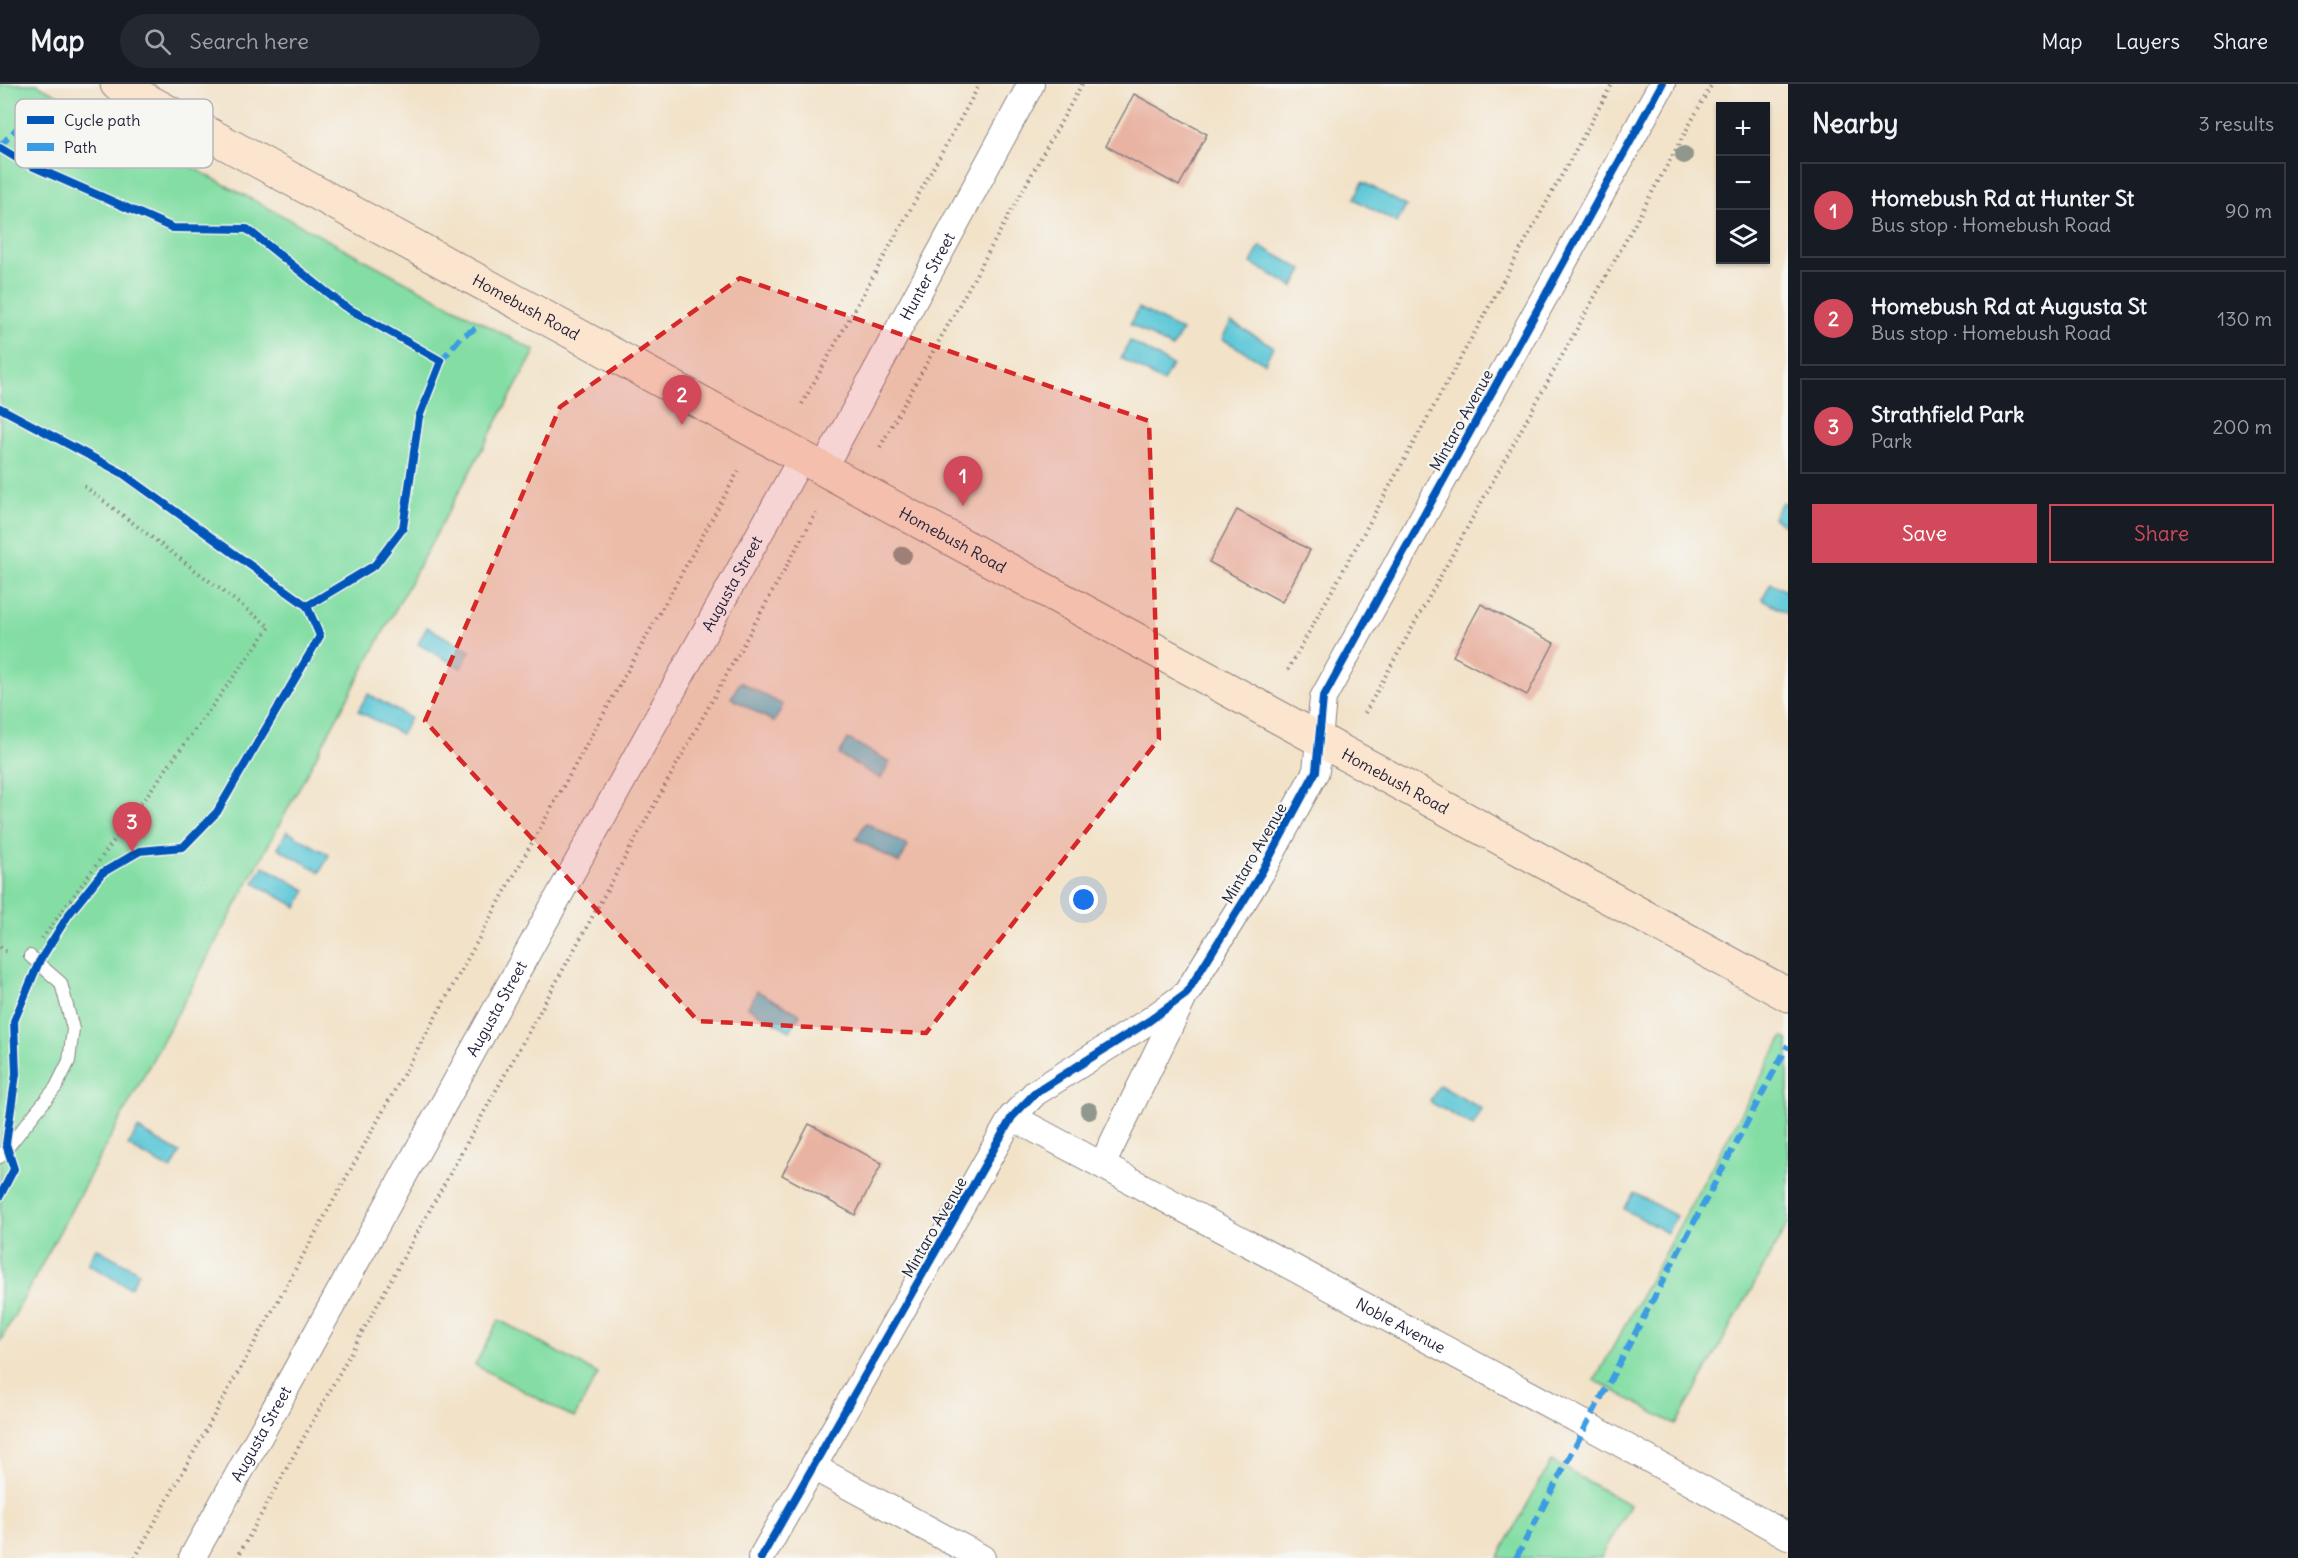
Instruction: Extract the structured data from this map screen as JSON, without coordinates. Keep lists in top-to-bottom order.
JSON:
{
  "streets": {
    "main road": ["Homebush Road"],
    "street": [
      "Hunter Street",
      "Mintaro Avenue",
      "Augusta Street",
      "Noble Avenue"
    ]
  },
  "crossings": [
    ["Hunter Street", "Homebush Road"],
    ["Hunter Street", "Augusta Street"],
    ["Homebush Road", "Mintaro Avenue"],
    ["Homebush Road", "Augusta Street"],
    ["Mintaro Avenue", "Noble Avenue"]
  ],
  "legend": ["Cycle path", "Path"],
  "page": {
    "header": "Map",
    "search": "Search here",
    "nav": ["Map", "Layers", "Share"],
    "heading": ["Nearby", "3 results"],
    "map_buttons": ["+", "−"],
    "list": [
      {
        "mark": "1",
        "name": "Homebush Rd at Hunter St",
        "note": "Bus stop · Homebush Road",
        "value": "90 m"
      },
      {
        "mark": "2",
        "name": "Homebush Rd at Augusta St",
        "note": "Bus stop · Homebush Road",
        "value": "130 m"
      },
      {
        "mark": "3",
        "name": "Strathfield Park",
        "note": "Park",
        "value": "200 m"
      }
    ],
    "pins": ["2", "1", "3"],
    "buttons": ["Save", "Share"]
  }
}
